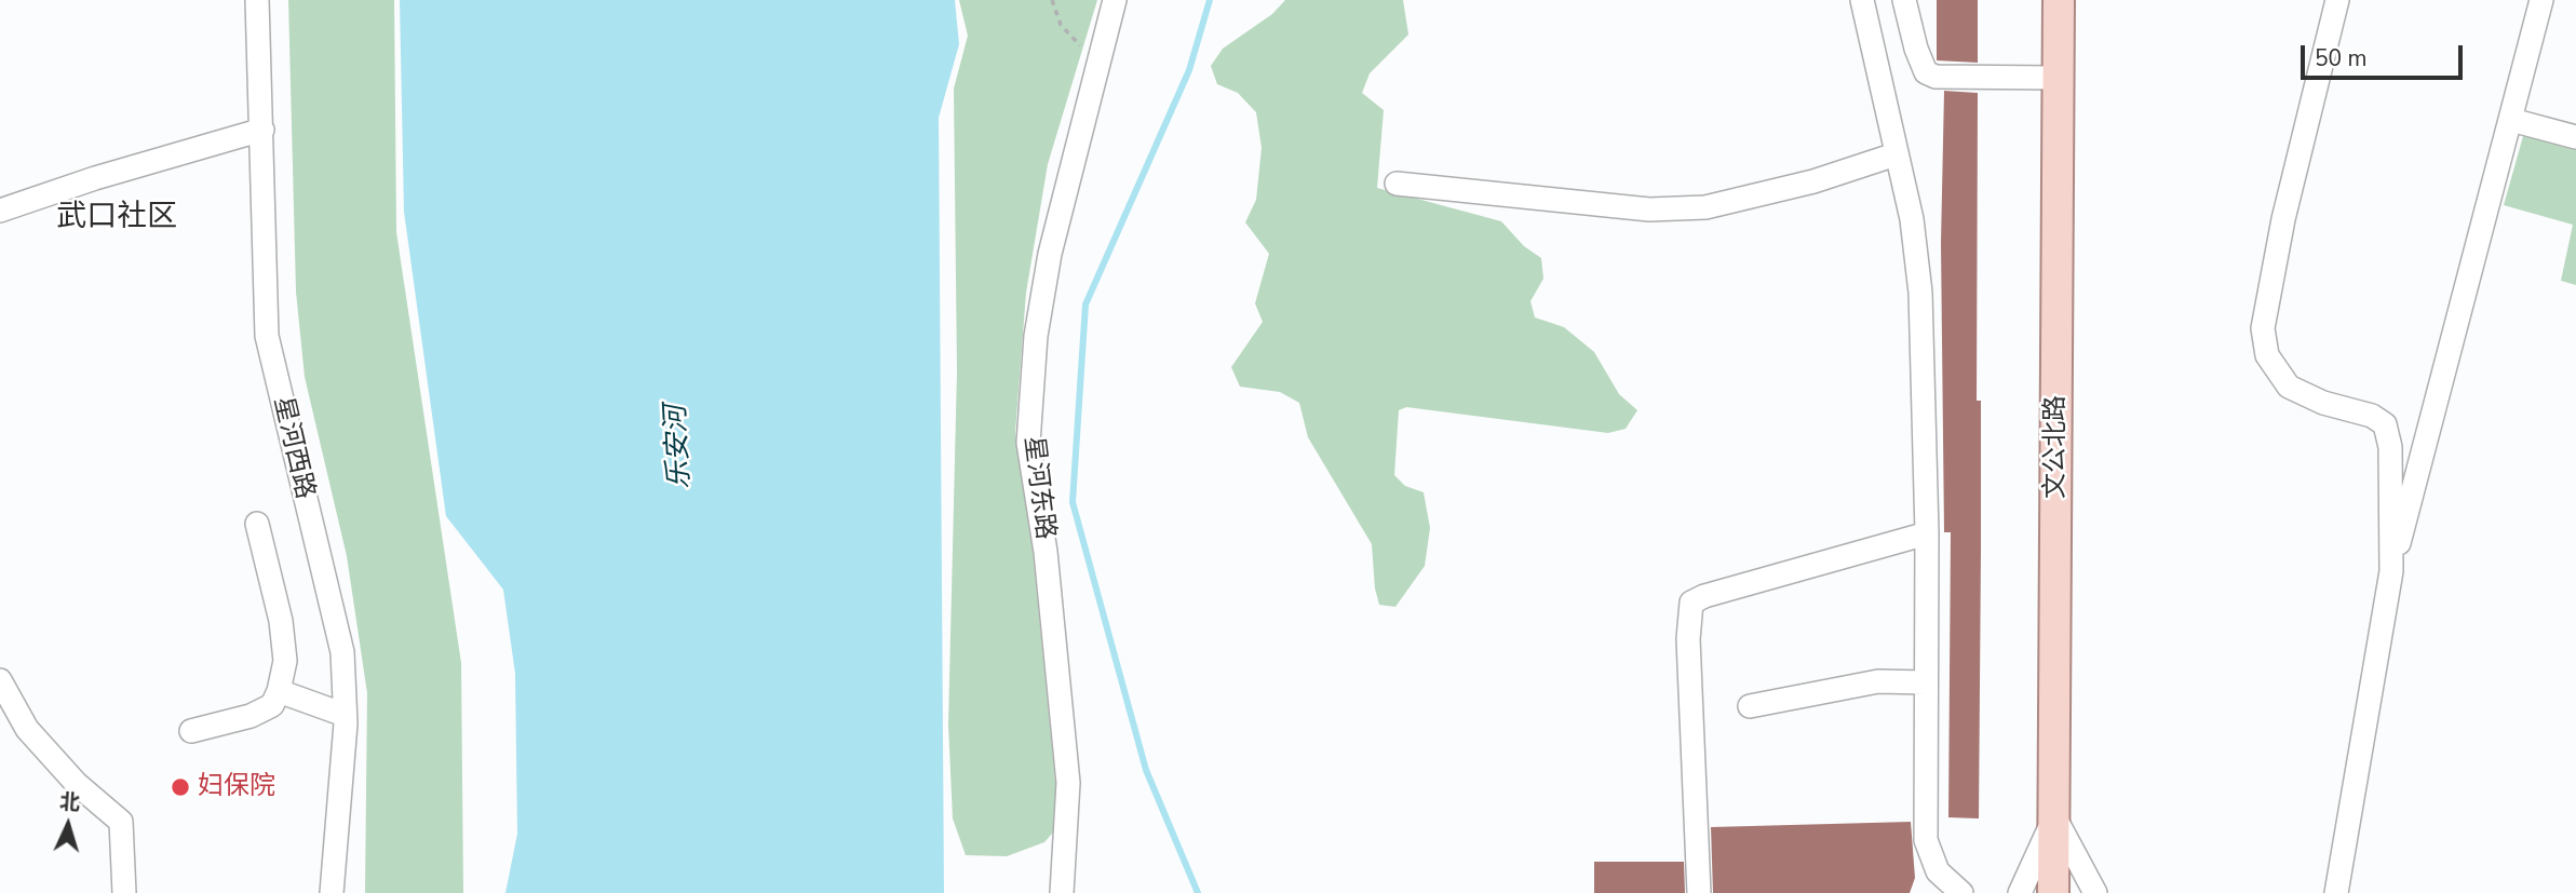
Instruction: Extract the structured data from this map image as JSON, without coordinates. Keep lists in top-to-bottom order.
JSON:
{
  "streets": {
    "main road": ["文公北路"],
    "street": ["星河西路", "星河东路"]
  },
  "districts": ["武口社区"],
  "water": ["乐安河"],
  "places": ["妇保院"],
  "scale_bar": "50 m",
  "north": "top"
}
